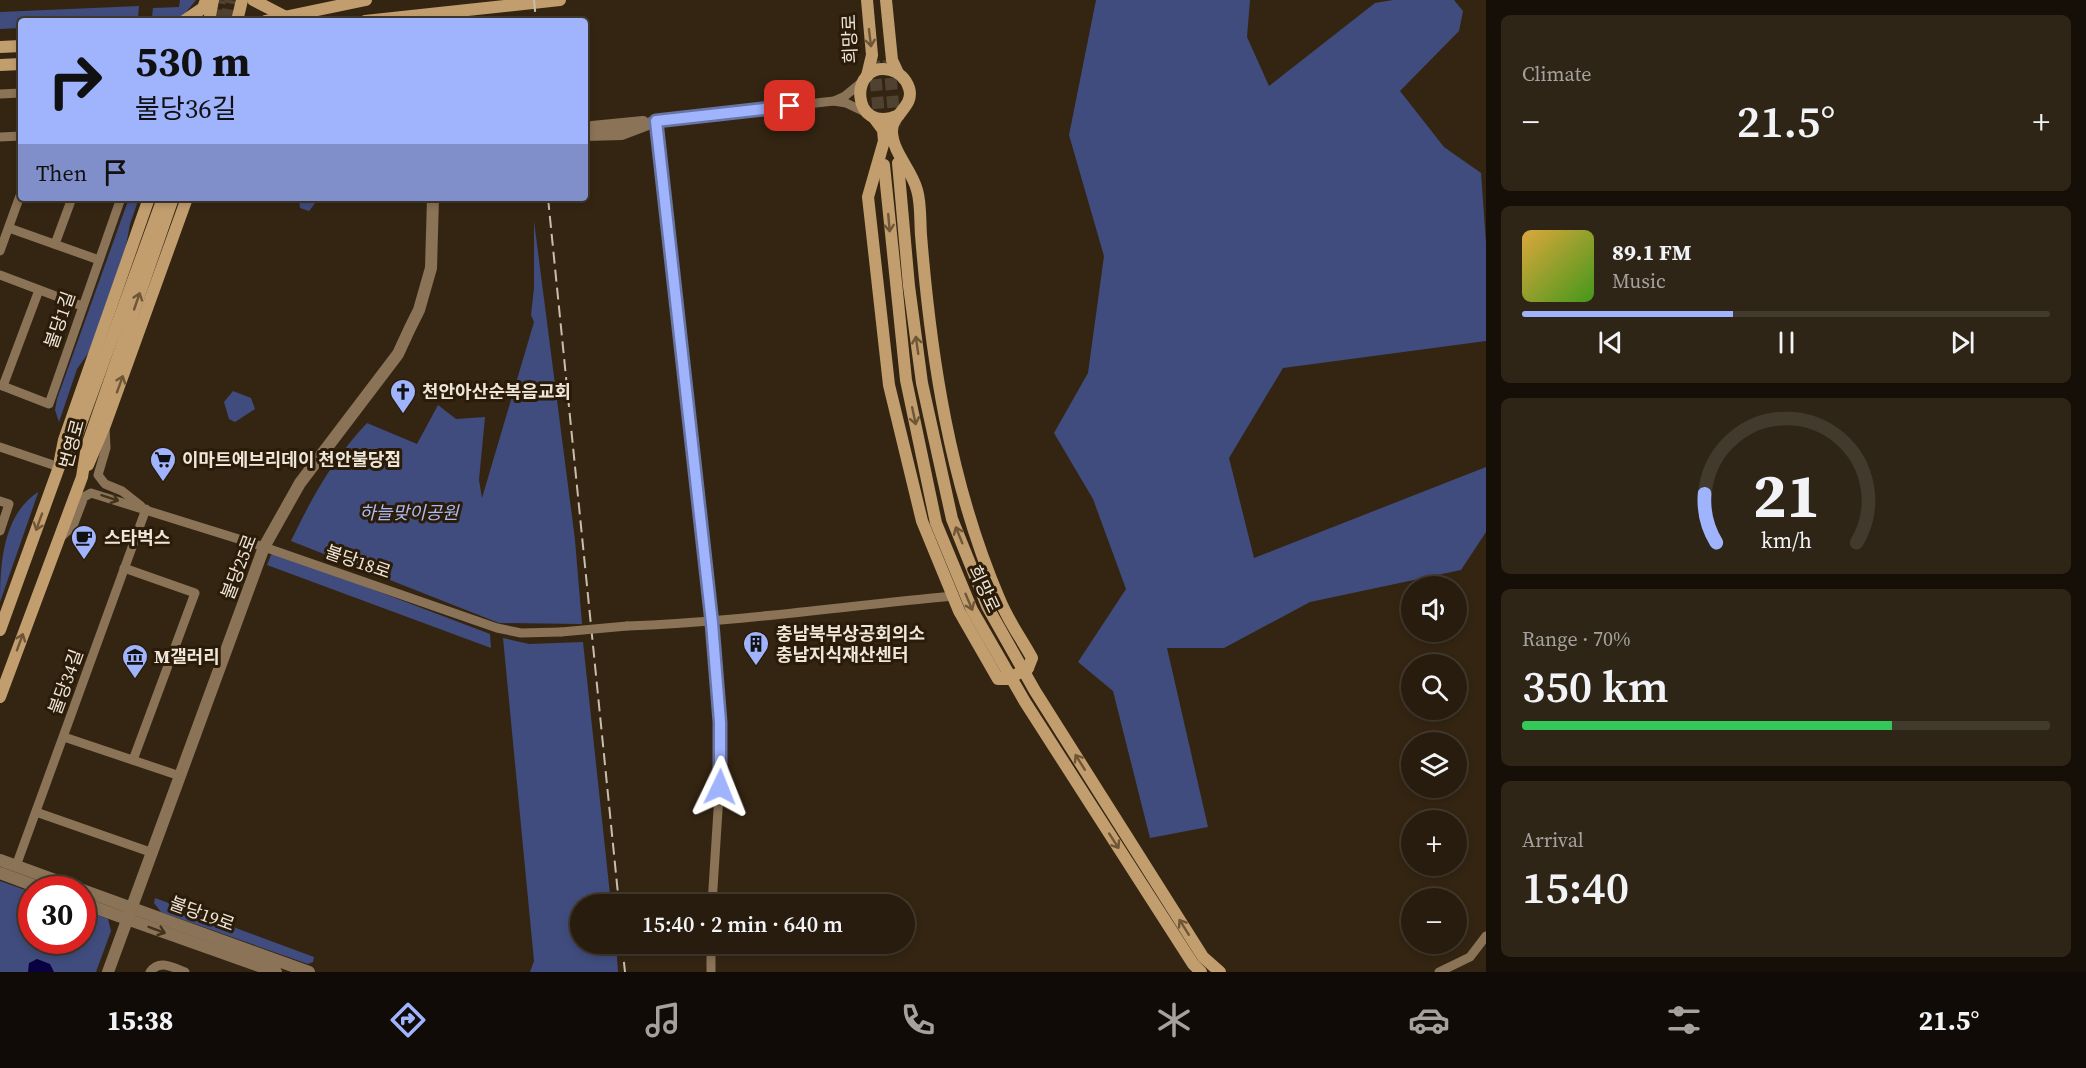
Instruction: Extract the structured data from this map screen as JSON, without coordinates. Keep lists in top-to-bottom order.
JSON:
{
  "streets": {
    "main road": ["희망로", "번영로"],
    "street": [
      "불당1길",
      "불당18로",
      "불당25로",
      "불당34길",
      "불당19로"
    ]
  },
  "crossings": [
    ["번영로", "불당18로"],
    ["불당18로", "불당25로"],
    ["불당18로", "불당34길"],
    ["불당25로", "불당19로"],
    ["불당34길", "불당19로"]
  ],
  "parks": ["하늘맞이공원"],
  "places": {
    "church": ["천안아산순복음교회"],
    "supermarket": ["이마트에브리데이 천안불당점"],
    "cafe": ["스타벅스"],
    "building": ["충남북부상공회의소 충남지식재산센터"],
    "museum": ["M갤러리"]
  },
  "page": {
    "tile": [
      "Climate",
      ["Range · 70%", "350 km"],
      ["Arrival", "15:40"]
    ],
    "turn": ["530 m", "불당36길"],
    "heat": ["−", "21.5°", "+"],
    "then": "Then",
    "song": ["89.1 FM", "Music"],
    "map_buttons": ["+", "−"],
    "limit": "30",
    "trip": "15:40 · 2 min · 640 m",
    "tabs": ["15:38", "21.5°"],
    "gauge": ["21", "km/h"]
  }
}
